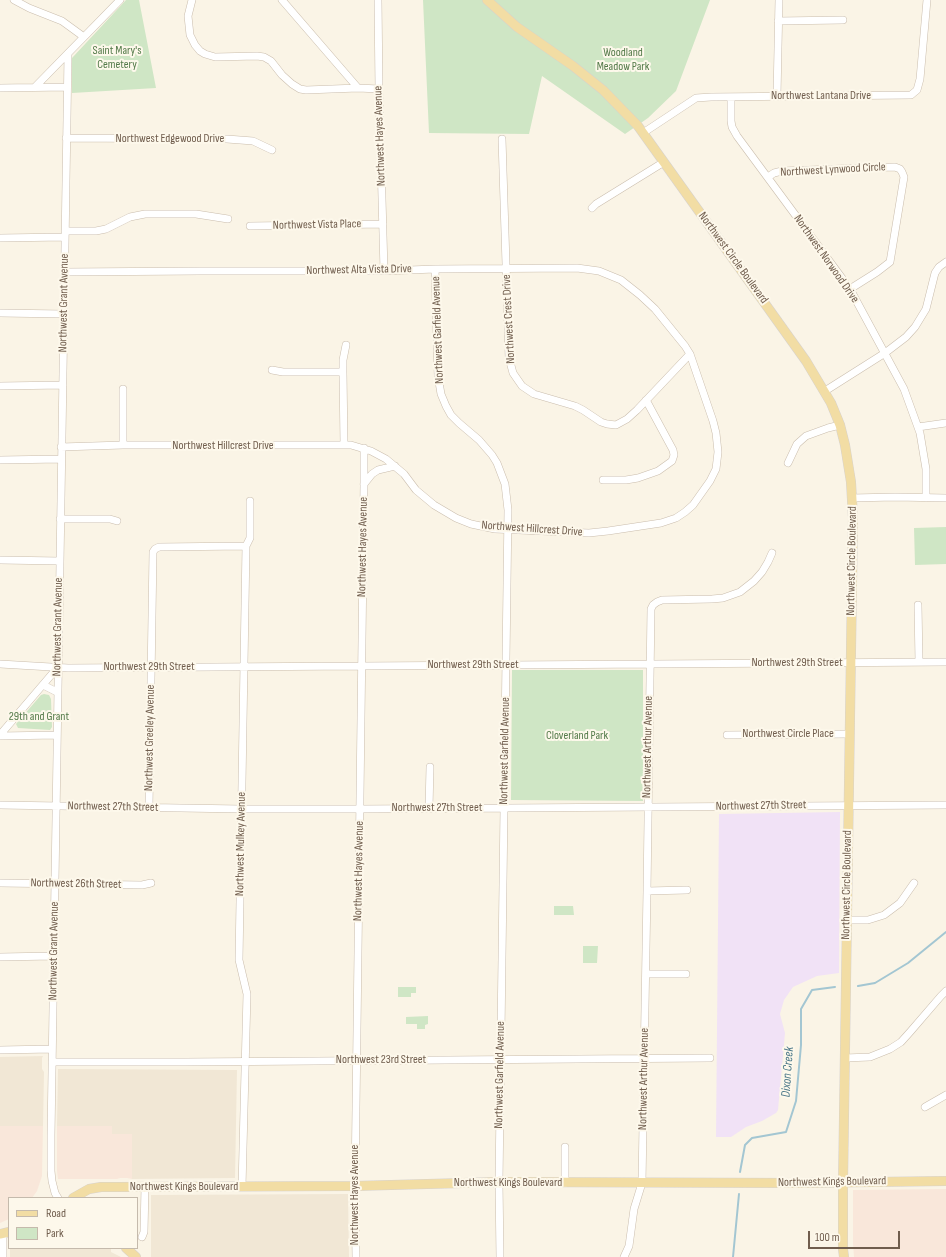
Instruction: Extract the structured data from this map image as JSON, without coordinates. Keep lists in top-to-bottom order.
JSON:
{
  "streets": {
    "main road": ["Northwest Circle Boulevard", "Northwest Kings Boulevard"],
    "street": [
      "Northwest Lantana Drive",
      "Northwest Hayes Avenue",
      "Northwest Edgewood Drive",
      "Northwest Lynwood Circle",
      "Northwest Vista Place",
      "Northwest Norwood Drive",
      "Northwest Alta Vista Drive",
      "Northwest Grant Avenue",
      "Northwest Crest Drive",
      "Northwest Garfield Avenue",
      "Northwest Hillcrest Drive",
      "Northwest 29th Street",
      "Northwest Circle Place",
      "Northwest Greeley Avenue",
      "Northwest Arthur Avenue",
      "Northwest 27th Street",
      "Northwest Mulkey Avenue",
      "Northwest 26th Street",
      "Northwest 23rd Street"
    ]
  },
  "crossings": [
    ["Northwest Lantana Drive", "Northwest Circle Boulevard"],
    ["Northwest Lantana Drive", "Northwest Norwood Drive"],
    ["Northwest Hayes Avenue", "Northwest Vista Place"],
    ["Northwest Hayes Avenue", "Northwest Alta Vista Drive"],
    ["Northwest Hayes Avenue", "Northwest Hillcrest Drive"],
    ["Northwest Hayes Avenue", "Northwest 29th Street"],
    ["Northwest Hayes Avenue", "Northwest 27th Street"],
    ["Northwest Hayes Avenue", "Northwest 23rd Street"],
    ["Northwest Hayes Avenue", "Northwest Kings Boulevard"],
    ["Northwest Edgewood Drive", "Northwest Grant Avenue"],
    ["Northwest Lynwood Circle", "Northwest Norwood Drive"],
    ["Northwest Circle Boulevard", "Northwest 29th Street"],
    ["Northwest Circle Boulevard", "Northwest Circle Place"],
    ["Northwest Circle Boulevard", "Northwest 27th Street"],
    ["Northwest Circle Boulevard", "Northwest Kings Boulevard"],
    ["Northwest Alta Vista Drive", "Northwest Grant Avenue"],
    ["Northwest Alta Vista Drive", "Northwest Crest Drive"],
    ["Northwest Alta Vista Drive", "Northwest Garfield Avenue"],
    ["Northwest Alta Vista Drive", "Northwest Hillcrest Drive"],
    ["Northwest Grant Avenue", "Northwest Hillcrest Drive"],
    ["Northwest Grant Avenue", "Northwest 29th Street"],
    ["Northwest Grant Avenue", "Northwest 27th Street"],
    ["Northwest Grant Avenue", "Northwest 26th Street"],
    ["Northwest Grant Avenue", "Northwest 23rd Street"],
    ["Northwest Crest Drive", "Northwest Hillcrest Drive"],
    ["Northwest Garfield Avenue", "Northwest Hillcrest Drive"],
    ["Northwest Garfield Avenue", "Northwest 29th Street"],
    ["Northwest Garfield Avenue", "Northwest 27th Street"],
    ["Northwest Garfield Avenue", "Northwest 23rd Street"],
    ["Northwest Garfield Avenue", "Northwest Kings Boulevard"],
    ["Northwest 29th Street", "Northwest Greeley Avenue"],
    ["Northwest 29th Street", "Northwest Arthur Avenue"],
    ["Northwest 29th Street", "Northwest Mulkey Avenue"],
    ["Northwest Greeley Avenue", "Northwest 27th Street"],
    ["Northwest Greeley Avenue", "Northwest Mulkey Avenue"],
    ["Northwest Arthur Avenue", "Northwest 27th Street"],
    ["Northwest Arthur Avenue", "Northwest 23rd Street"],
    ["Northwest Arthur Avenue", "Northwest Kings Boulevard"],
    ["Northwest 27th Street", "Northwest Mulkey Avenue"],
    ["Northwest Mulkey Avenue", "Northwest 23rd Street"],
    ["Northwest Mulkey Avenue", "Northwest Kings Boulevard"]
  ],
  "water": ["Dixon Creek"],
  "parks": [
    "Saint Mary's Cemetery",
    "Woodland Meadow Park",
    "29th and Grant",
    "Cloverland Park"
  ],
  "legend": ["Road", "Park"],
  "scale_bar": "100 m"
}
